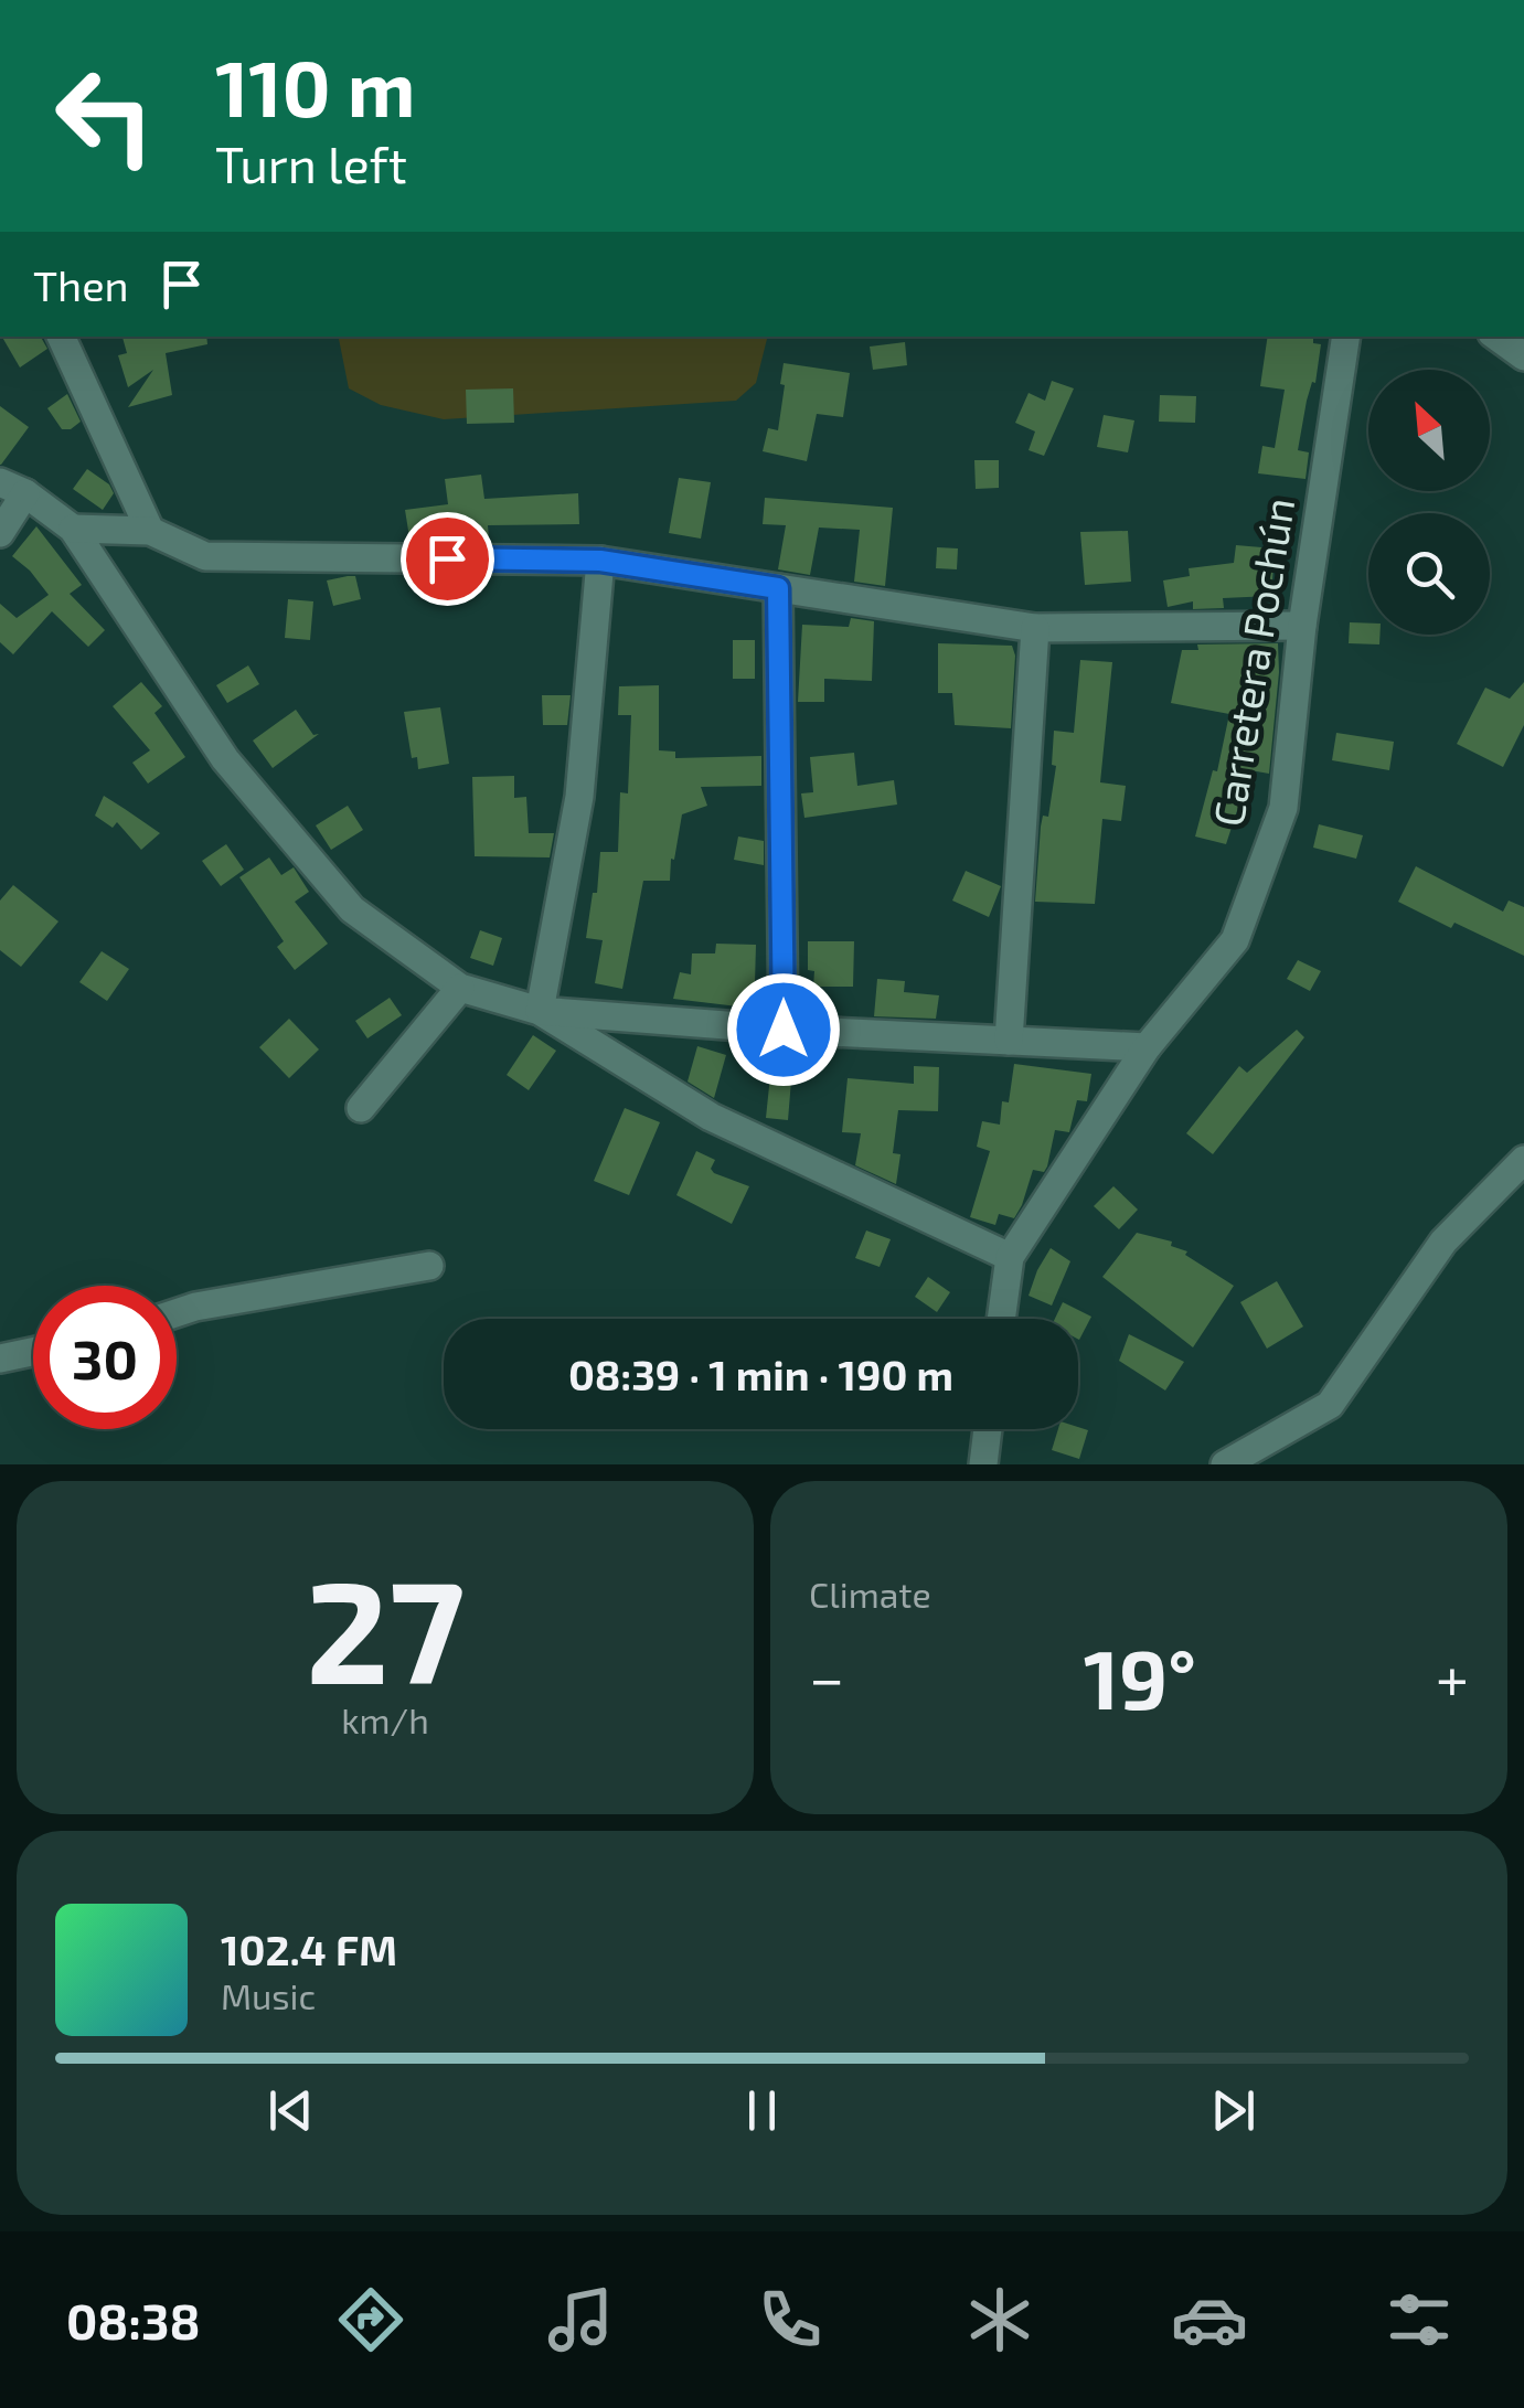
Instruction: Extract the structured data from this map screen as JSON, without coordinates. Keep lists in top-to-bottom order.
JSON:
{
  "streets": {
    "street": ["Carretera Pochún"]
  },
  "north": "top left",
  "page": {
    "turn": ["110 m", "Turn left"],
    "then": "Then",
    "limit": "30",
    "trip": "08:39 · 1 min · 190 m",
    "tile": [
      ["27", "km/h"],
      "Climate"
    ],
    "heat": ["−", "19°", "+"],
    "song": ["102.4 FM", "Music"],
    "tabs": "08:38"
  }
}
